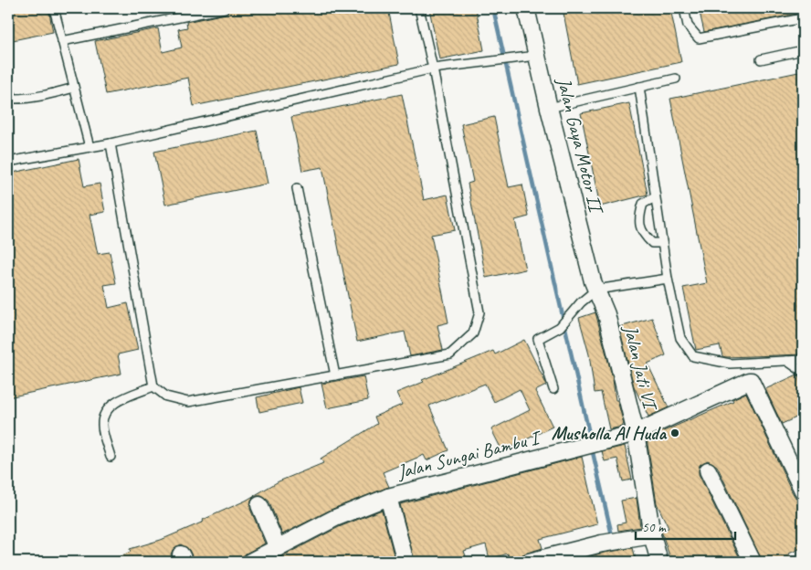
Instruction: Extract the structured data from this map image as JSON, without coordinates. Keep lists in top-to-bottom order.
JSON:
{
  "streets": {
    "street": ["Jalan Gaya Motor II", "Jalan Jati VI", "Jalan Sungai Bambu I"]
  },
  "crossings": [
    ["Jalan Gaya Motor II", "Jalan Jati VI"],
    ["Jalan Jati VI", "Jalan Sungai Bambu I"]
  ],
  "places": ["Musholla Al Huda"],
  "scale_bar": "50 m"
}
